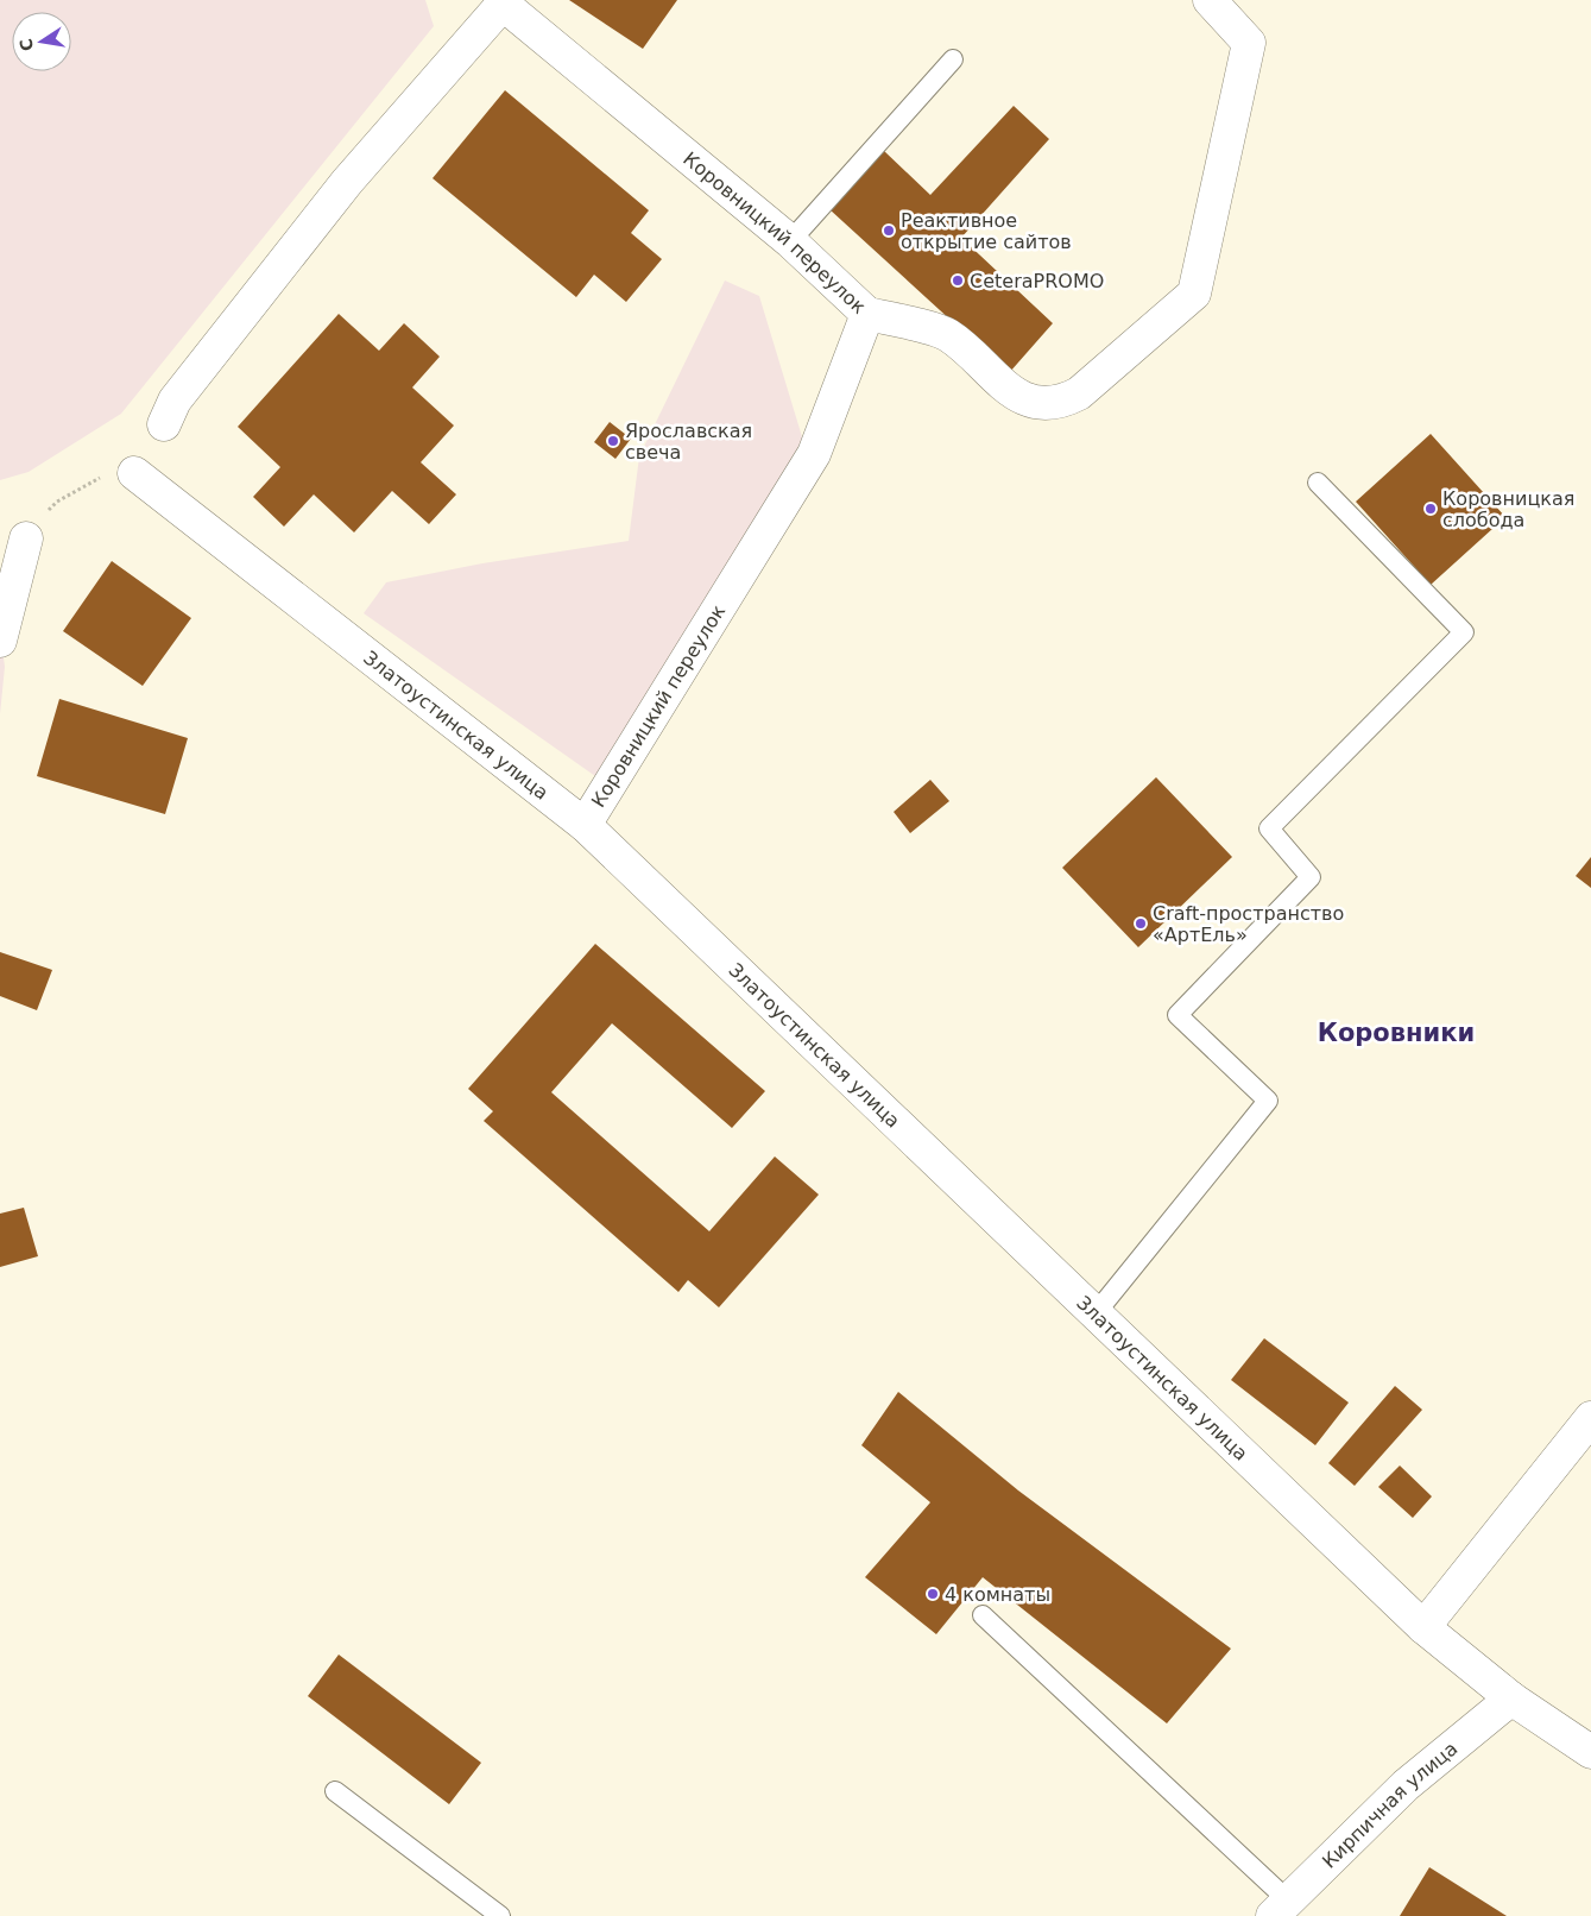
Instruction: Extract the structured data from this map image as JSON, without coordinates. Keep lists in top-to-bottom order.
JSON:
{
  "streets": {
    "street": ["Коровницкий переулок", "Златоустинская улица", "Кирпичная улица"]
  },
  "crossings": [
    ["Коровницкий переулок", "Златоустинская улица"],
    ["Златоустинская улица", "Кирпичная улица"]
  ],
  "districts": ["Коровники"],
  "places": [
    "Реактивное открытие сайтов",
    "CeteraPROMO",
    "Ярославская свеча",
    "Коровницкая слобода",
    "Craft-пространство «АртЕль»",
    "4 комнаты"
  ],
  "north": "left"
}
